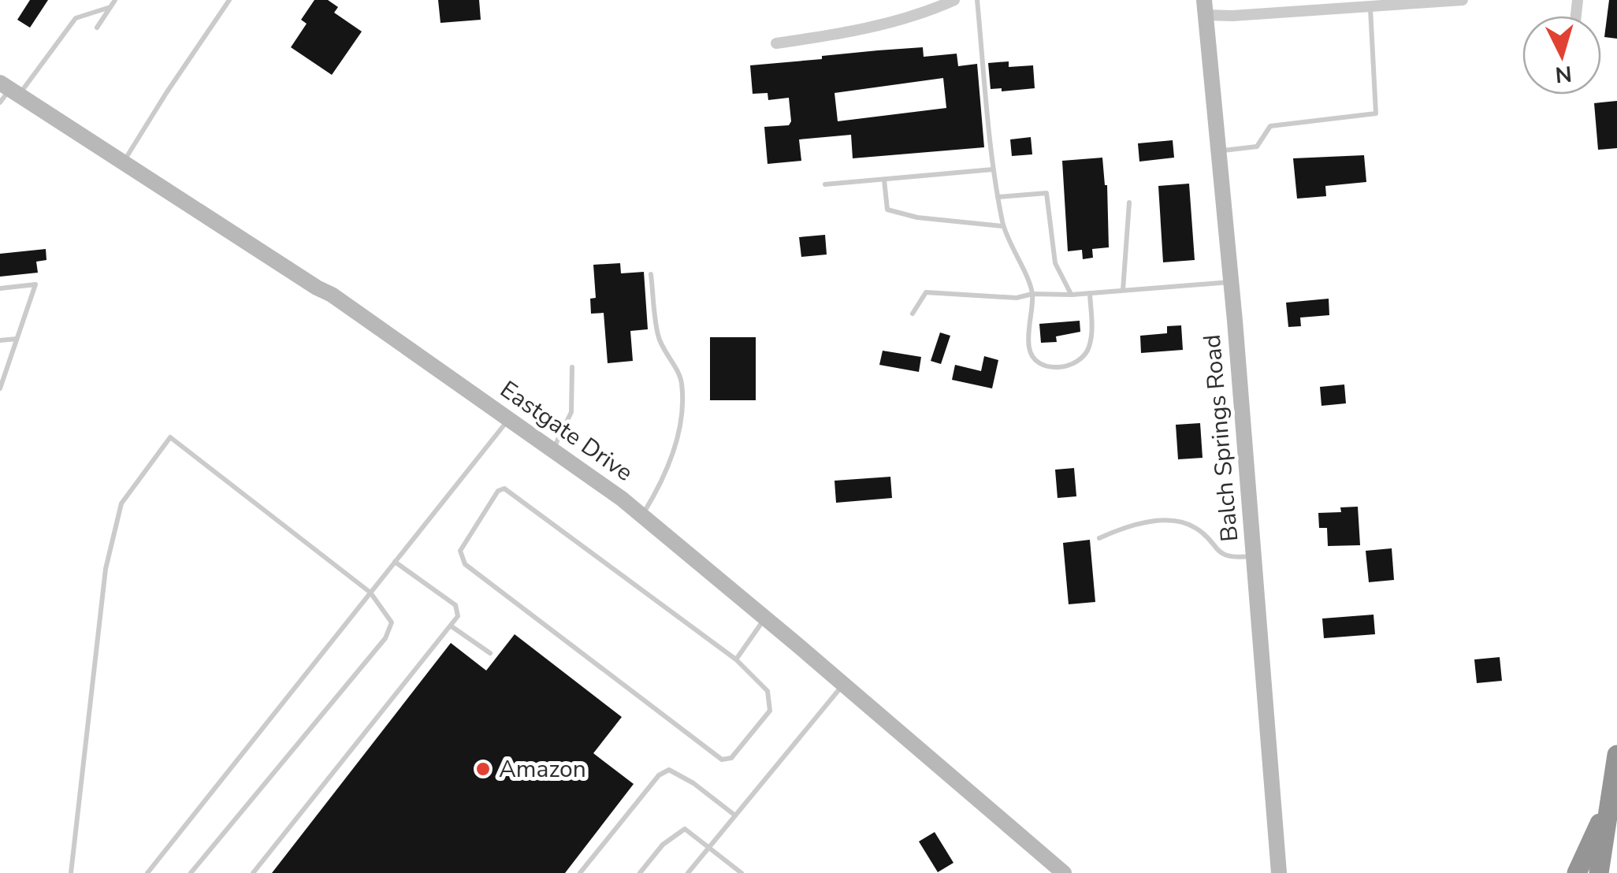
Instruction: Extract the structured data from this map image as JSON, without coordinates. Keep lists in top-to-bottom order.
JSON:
{
  "streets": {
    "street": ["Eastgate Drive", "Balch Springs Road"]
  },
  "places": ["Amazon"],
  "north": "bottom"
}
